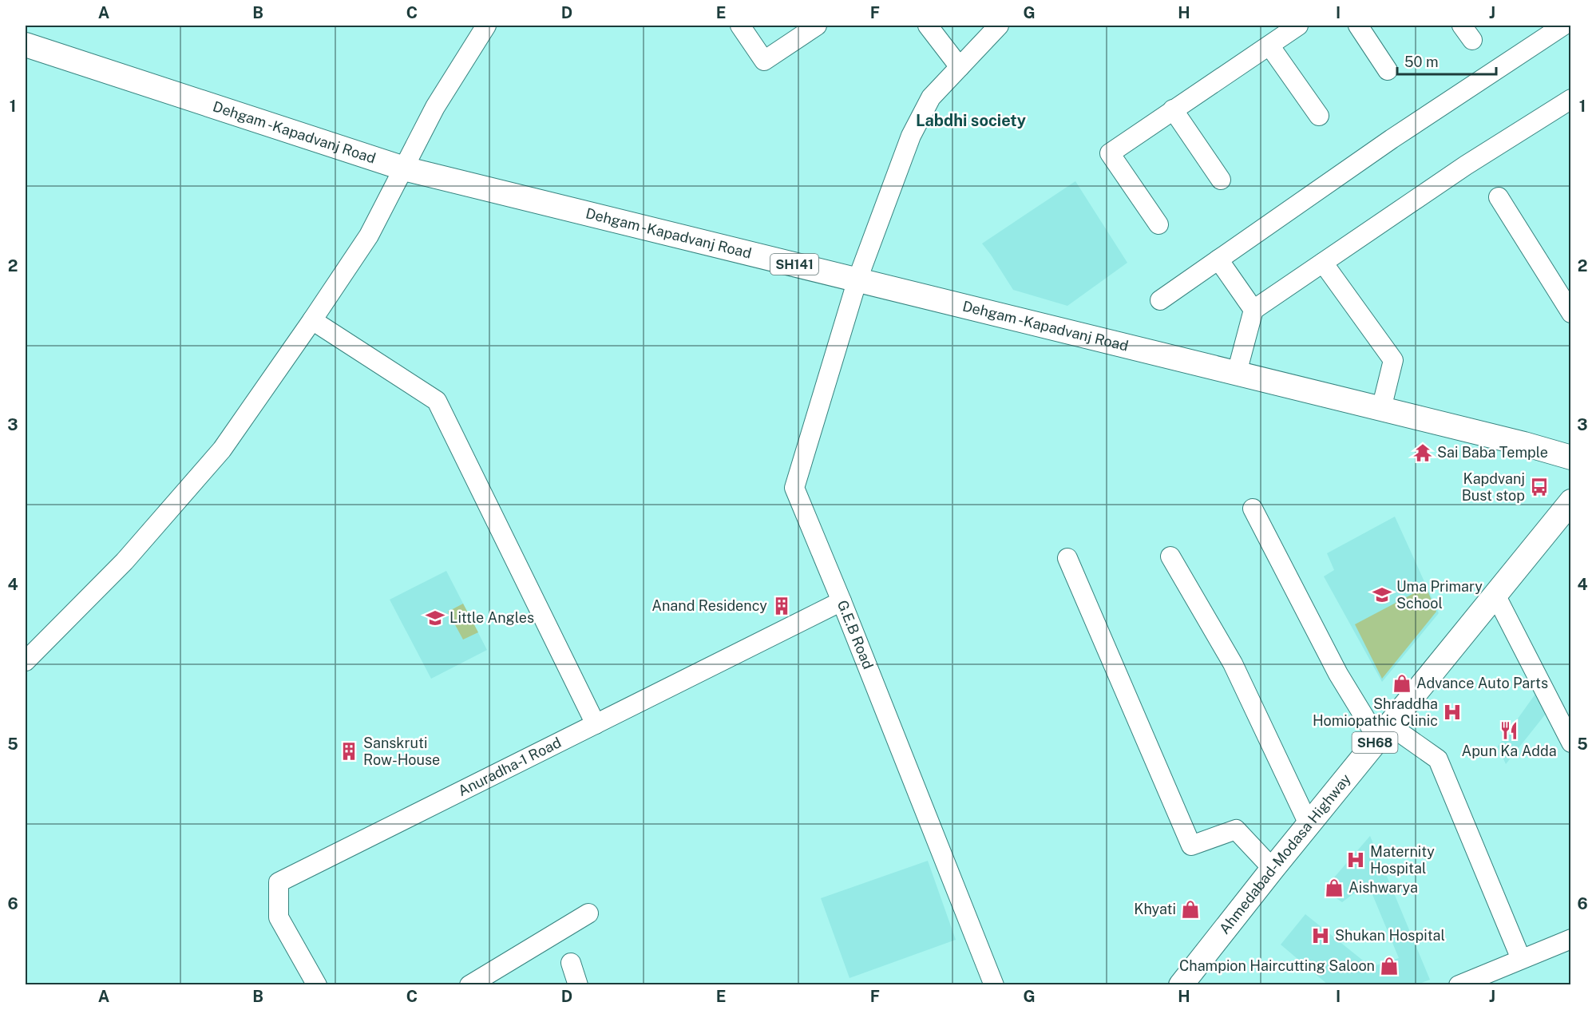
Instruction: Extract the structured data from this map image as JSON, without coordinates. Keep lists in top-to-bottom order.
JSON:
{
  "streets": {
    "main road": [
      "Dehgam -Kapadvanj Road",
      "SH141",
      "SH68",
      "Ahmedabad-Modasa Highway"
    ],
    "street": ["G.E.B Road", "Anuradha-1 Road"]
  },
  "crossings": [
    ["Dehgam -Kapadvanj Road", "G.E.B Road"],
    ["G.E.B Road", "Anuradha-1 Road"]
  ],
  "districts": ["Labdhi society"],
  "places": {
    "temple": ["Sai Baba Temple"],
    "bus stop": ["Kapdvanj Bust stop"],
    "school or university": ["Uma Primary School", "Little Angles"],
    "building": ["Anand Residency", "Sanskruti Row-House"],
    "shop": [
      "Advance Auto Parts",
      "Aishwarya",
      "Khyati",
      "Champion Haircutting Saloon"
    ],
    "hospital": ["Shraddha Homiopathic Clinic", "Maternity Hospital", "Shukan Hospital"],
    "restaurant": ["Apun Ka Adda"]
  },
  "scale_bar": "50 m",
  "grid": {
    "columns": [
      "A",
      "B",
      "C",
      "D",
      "E",
      "F",
      "G",
      "H",
      "I",
      "J"
    ],
    "rows": [
      "1",
      "2",
      "3",
      "4",
      "5",
      "6"
    ]
  }
}
